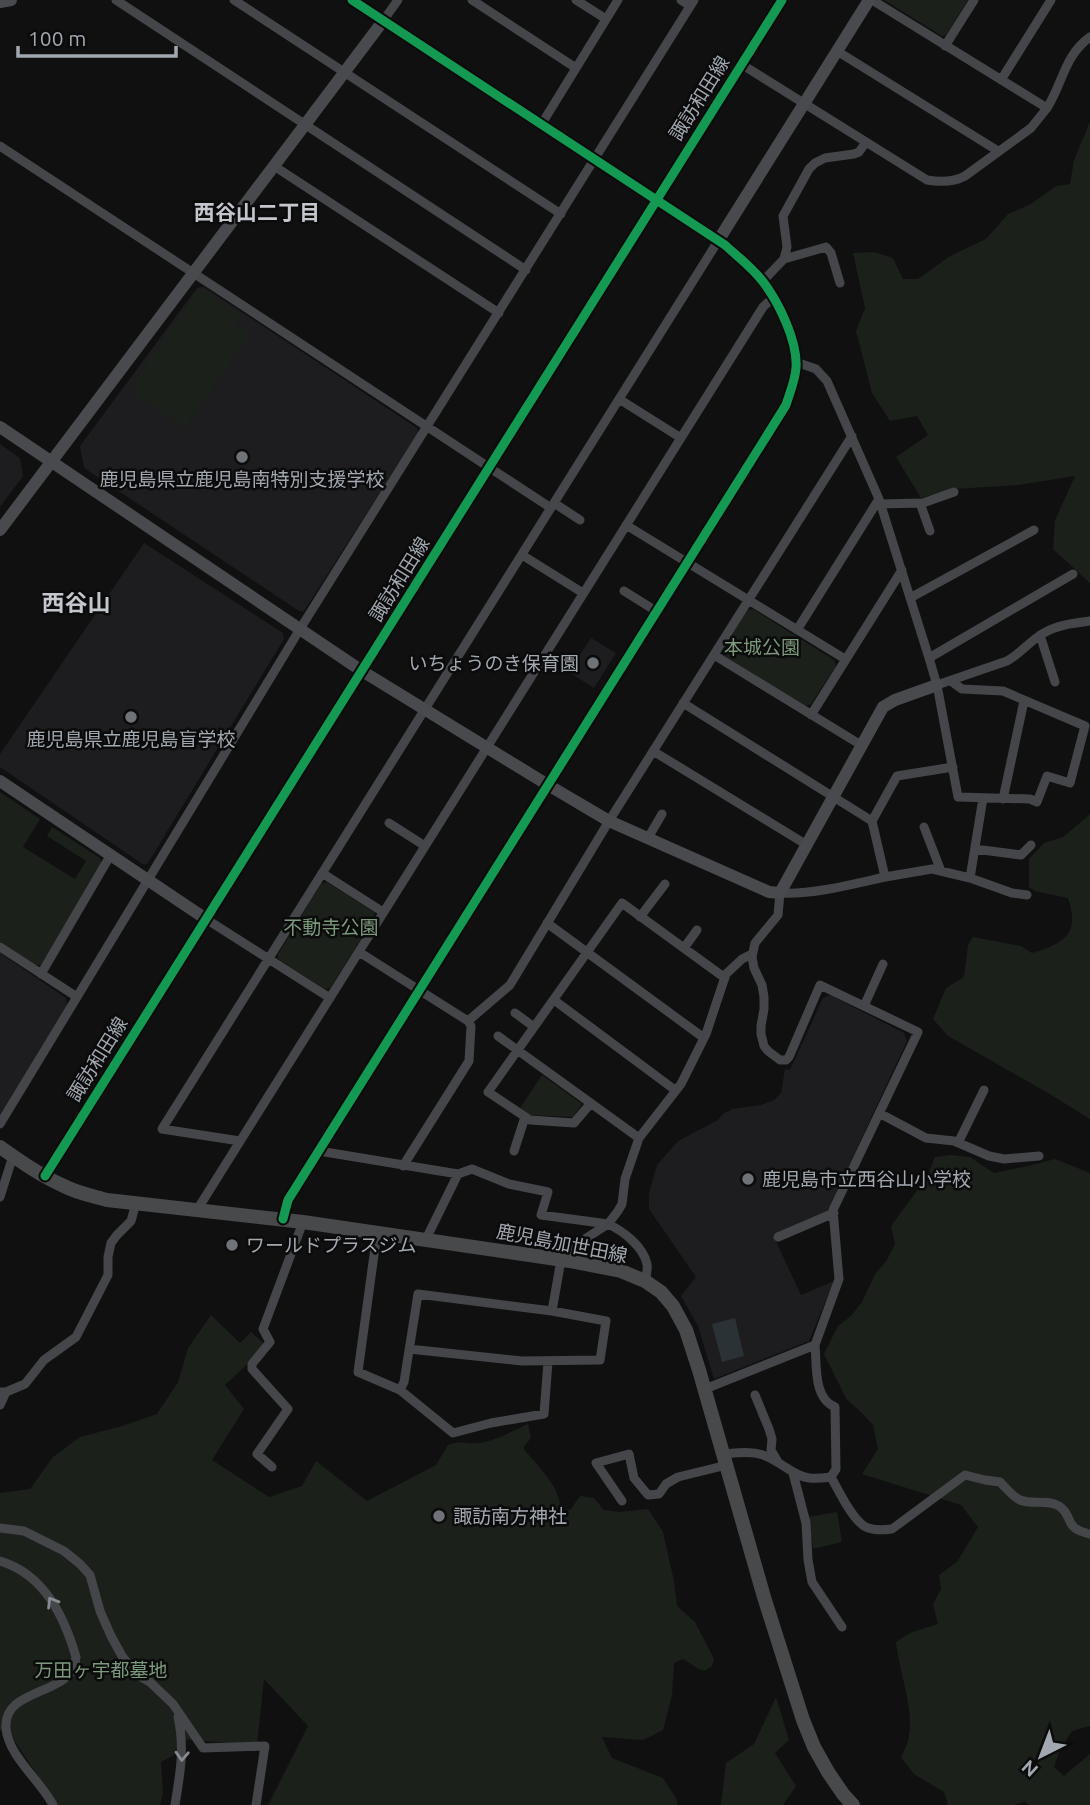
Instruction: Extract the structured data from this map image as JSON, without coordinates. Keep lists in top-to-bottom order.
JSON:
{
  "streets": {
    "main road": ["鹿児島加世田線"],
    "street": ["諏訪和田線"]
  },
  "crossings": [
    ["諏訪和田線", "鹿児島加世田線"]
  ],
  "districts": ["西谷山二丁目", "西谷山"],
  "parks": ["本城公園", "不動寺公園", "万田ヶ宇都墓地"],
  "places": [
    "鹿児島県立鹿児島南特別支援学校",
    "いちょうのき保育園",
    "鹿児島県立鹿児島盲学校",
    "鹿児島市立西谷山小学校",
    "ワールドプラスジム",
    "諏訪南方神社"
  ],
  "scale_bar": "100 m",
  "north": "bottom left"
}
